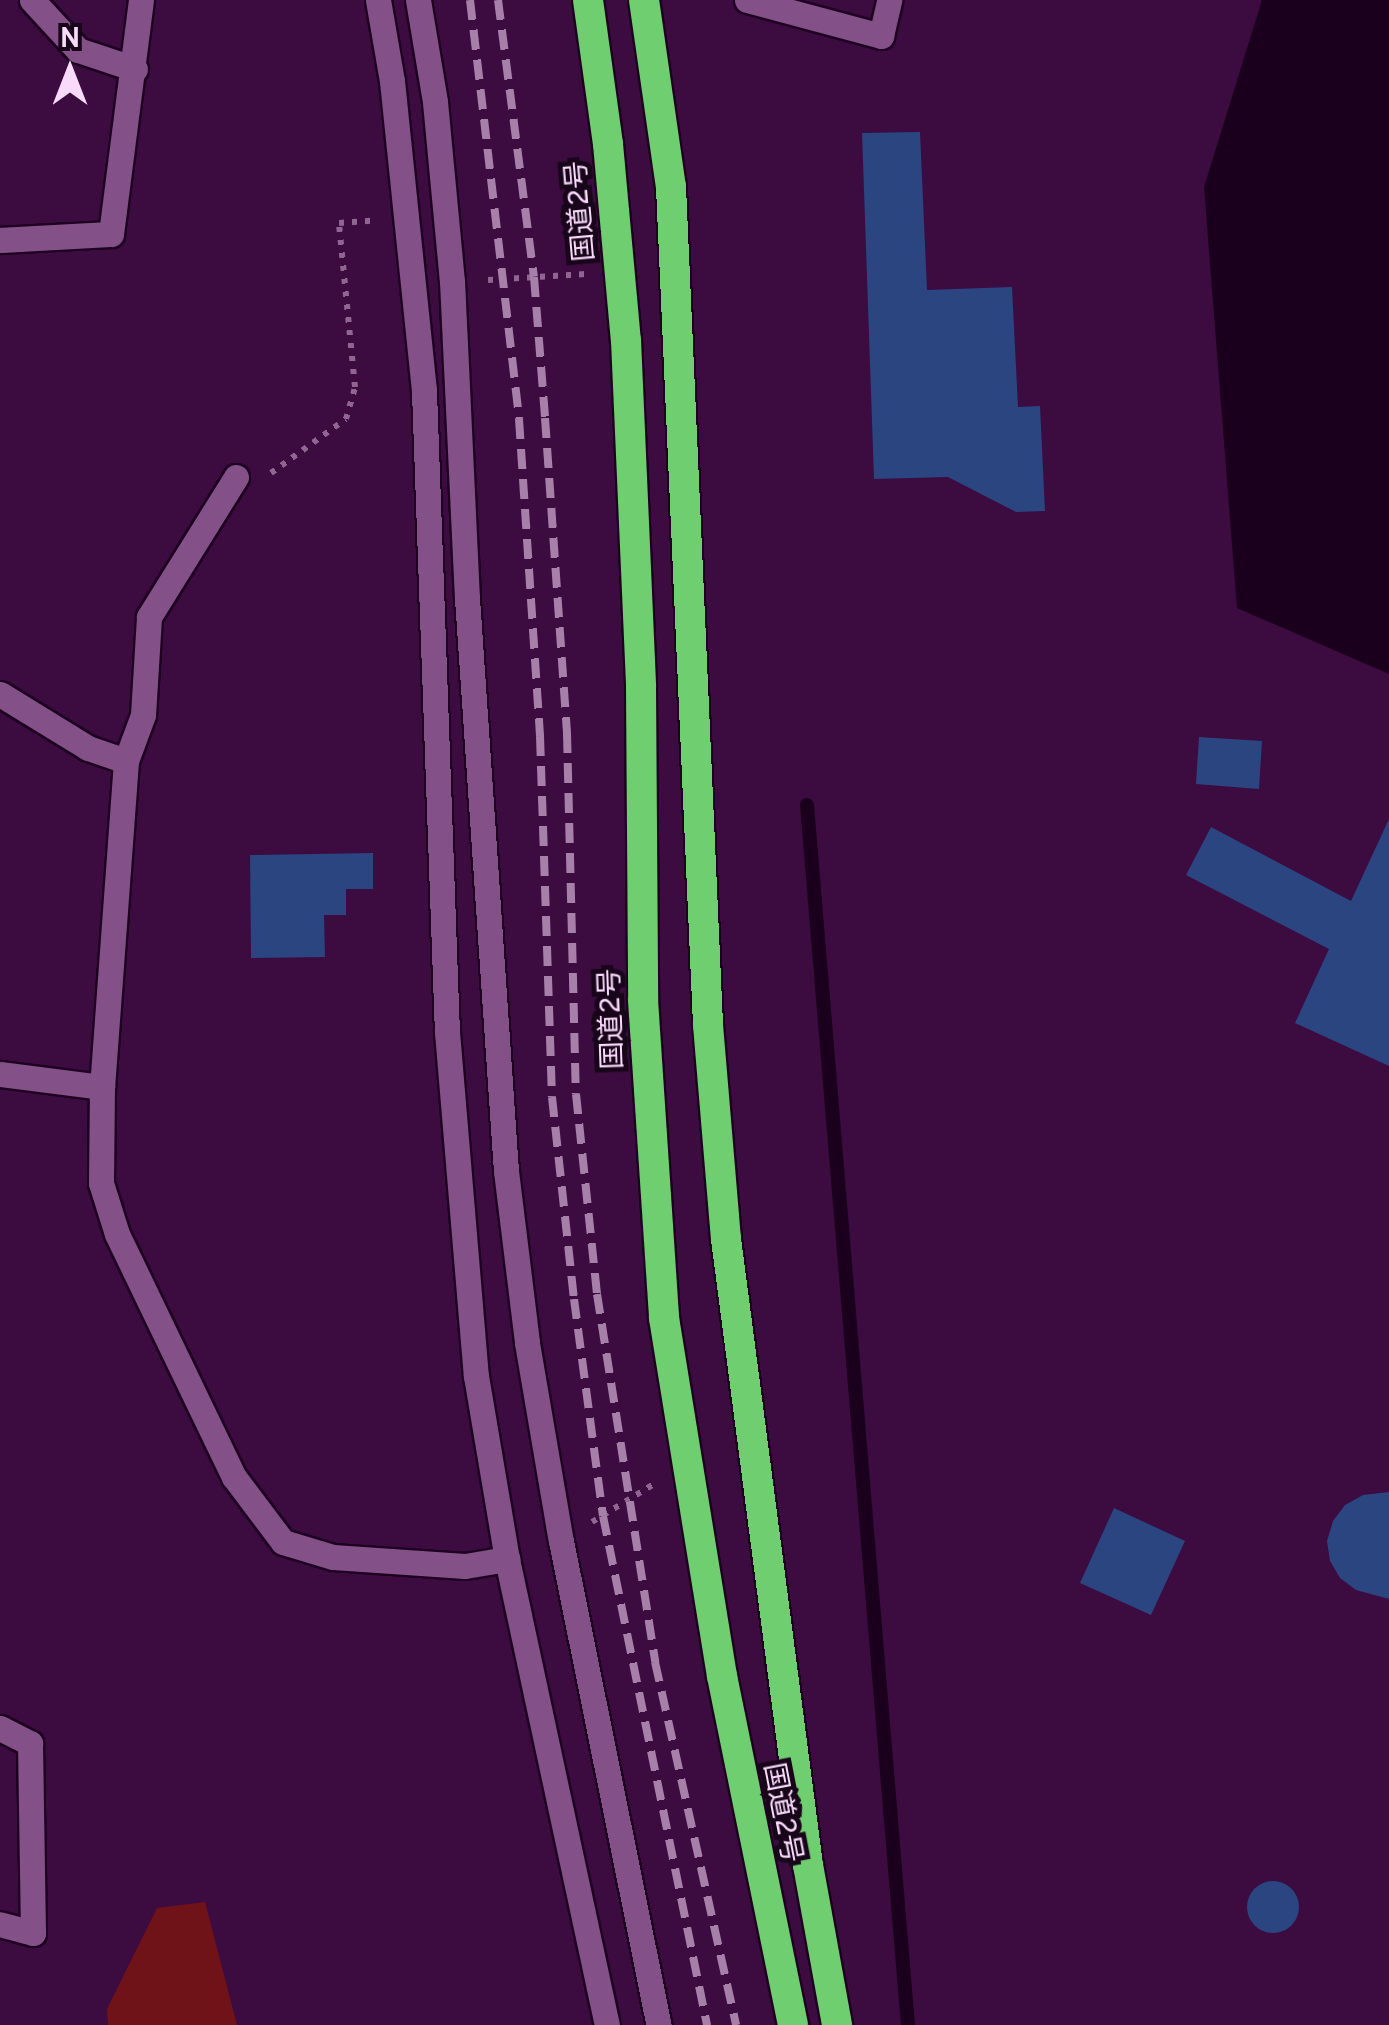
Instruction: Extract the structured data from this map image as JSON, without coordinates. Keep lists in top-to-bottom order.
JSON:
{
  "streets": {
    "highway": ["国道2号"]
  },
  "north": "top"
}
